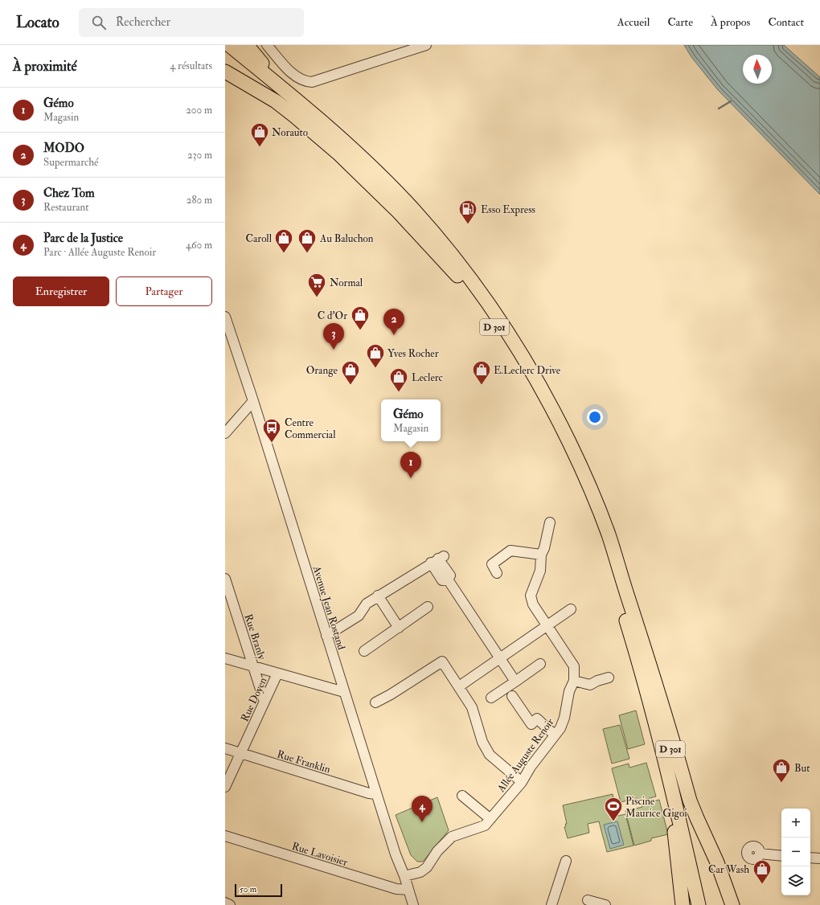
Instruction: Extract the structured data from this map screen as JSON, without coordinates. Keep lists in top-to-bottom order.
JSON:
{
  "streets": {
    "highway": ["D 301"],
    "street": [
      "Avenue Jean Rostand",
      "Rue Branly",
      "Rue Doyen",
      "Allée Auguste Renoir",
      "Rue Franklin",
      "Rue Lavoisier"
    ]
  },
  "crossings": [
    ["Avenue Jean Rostand", "Allée Auguste Renoir"],
    ["Avenue Jean Rostand", "Rue Franklin"],
    ["Avenue Jean Rostand", "Rue Lavoisier"],
    ["Rue Branly", "Rue Doyen"],
    ["Rue Doyen", "Rue Franklin"]
  ],
  "places": {
    "shop": [
      "Norauto",
      "Caroll",
      "Au Baluchon",
      "C d'Or",
      "Yves Rocher",
      "Orange",
      "E.Leclerc Drive",
      "Leclerc",
      "But",
      "Car Wash"
    ],
    "fuel station": ["Esso Express"],
    "supermarket": ["Normal"],
    "bus stop": ["Centre Commercial"],
    "sports": ["Piscine Maurice Gigoi"]
  },
  "scale_bar": "50 m",
  "north": "top",
  "page": {
    "header": "Locato",
    "search": "Rechercher",
    "nav": [
      "Accueil",
      "Carte",
      "À propos",
      "Contact"
    ],
    "heading": ["À proximité", "4 résultats"],
    "list": [
      {
        "mark": "1",
        "name": "Gémo",
        "note": "Magasin",
        "value": "200 m"
      },
      {
        "mark": "2",
        "name": "MODO",
        "note": "Supermarché",
        "value": "230 m"
      },
      {
        "mark": "3",
        "name": "Chez Tom",
        "note": "Restaurant",
        "value": "280 m"
      },
      {
        "mark": "4",
        "name": "Parc de la Justice",
        "note": "Parc · Allée Auguste Renoir",
        "value": "460 m"
      }
    ],
    "buttons": ["Enregistrer", "Partager"],
    "pins": [
      "2",
      "3",
      "1",
      "4"
    ],
    "popup": ["Gémo", "Magasin"],
    "map_buttons": ["+", "−"],
    "scale": "50 m"
  }
}
